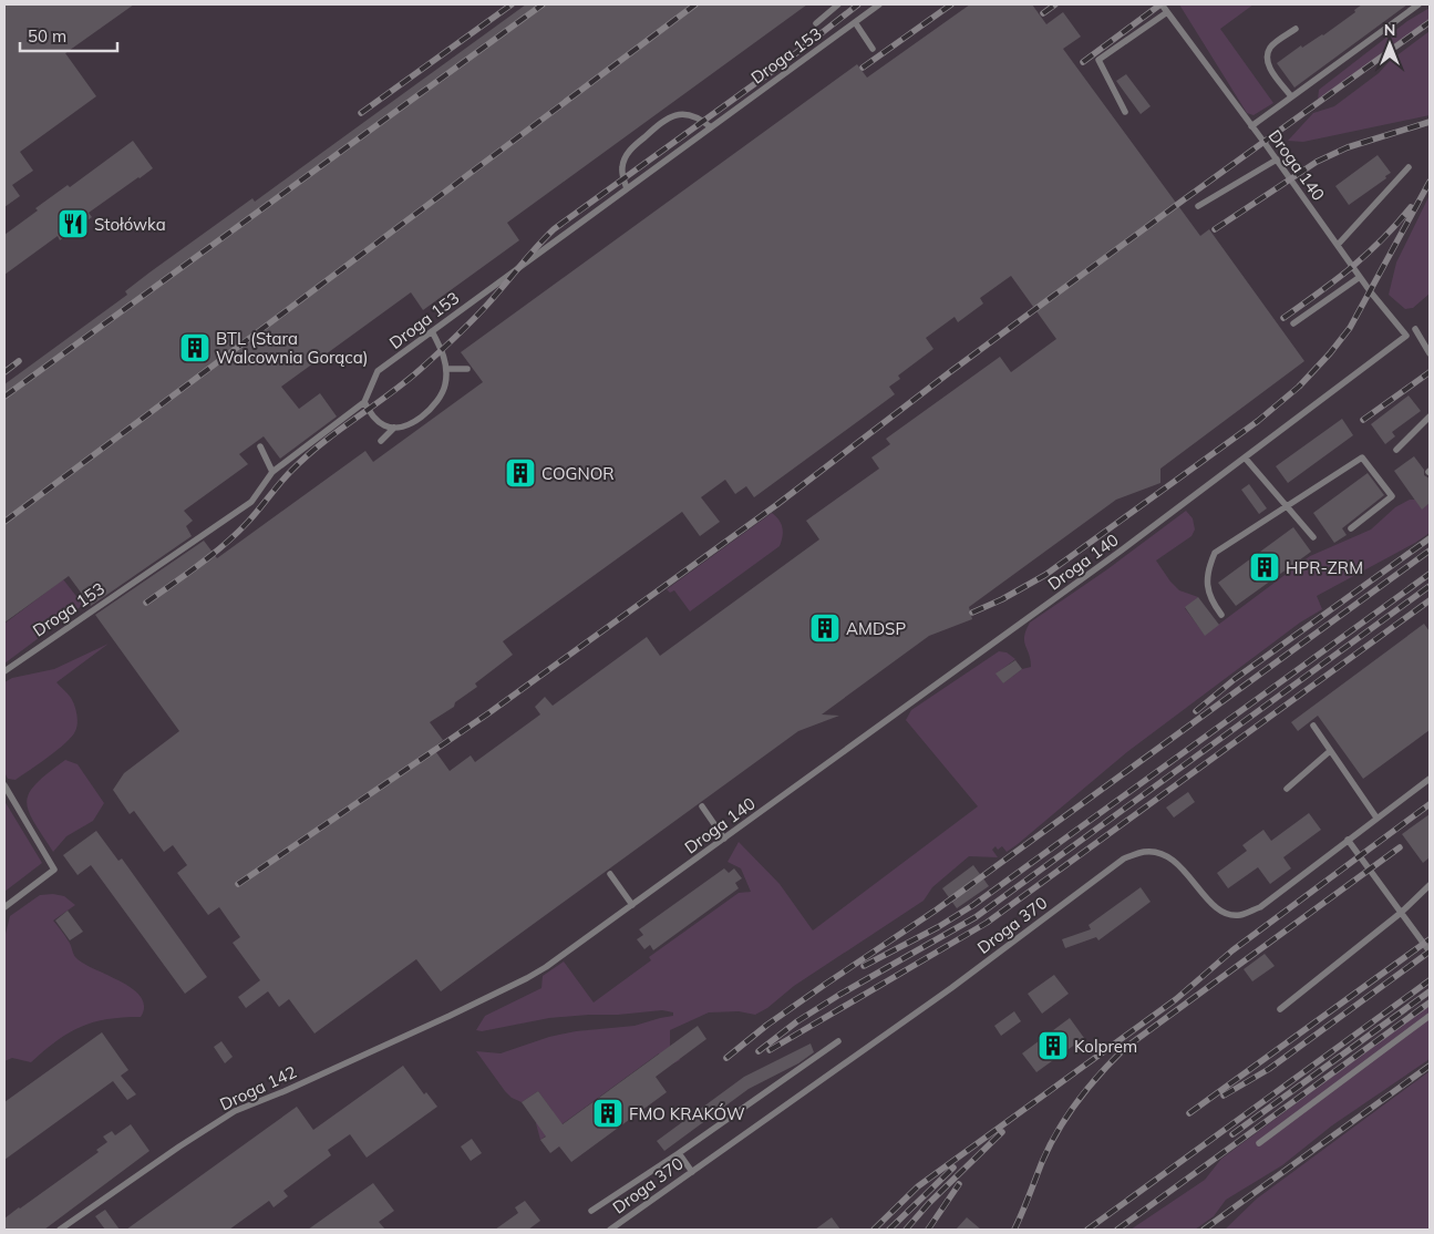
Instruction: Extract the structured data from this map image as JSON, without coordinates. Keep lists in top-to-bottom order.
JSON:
{
  "streets": {
    "lane": [
      "Droga 153",
      "Droga 140",
      "Droga 370",
      "Droga 142"
    ]
  },
  "crossings": [
    ["Droga 140", "Droga 142"]
  ],
  "places": {
    "restaurant": ["Stołówka"],
    "building": [
      "BTL (Stara Walcownia Gorąca)",
      "COGNOR",
      "HPR-ZRM",
      "AMDSP",
      "Kolprem",
      "FMO KRAKÓW"
    ]
  },
  "scale_bar": "50 m",
  "north": "top"
}
